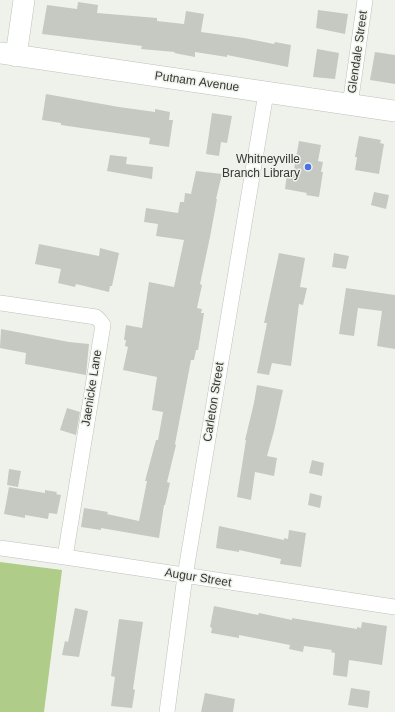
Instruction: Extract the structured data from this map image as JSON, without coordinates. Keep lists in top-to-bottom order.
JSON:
{
  "streets": {
    "main road": ["Putnam Avenue"],
    "street": [
      "Glendale Street",
      "Jaenicke Lane",
      "Carleton Street",
      "Augur Street"
    ]
  },
  "crossings": [
    ["Glendale Street", "Putnam Avenue"],
    ["Putnam Avenue", "Carleton Street"],
    ["Jaenicke Lane", "Augur Street"],
    ["Carleton Street", "Augur Street"]
  ],
  "places": ["Whitneyville Branch Library"]
}
